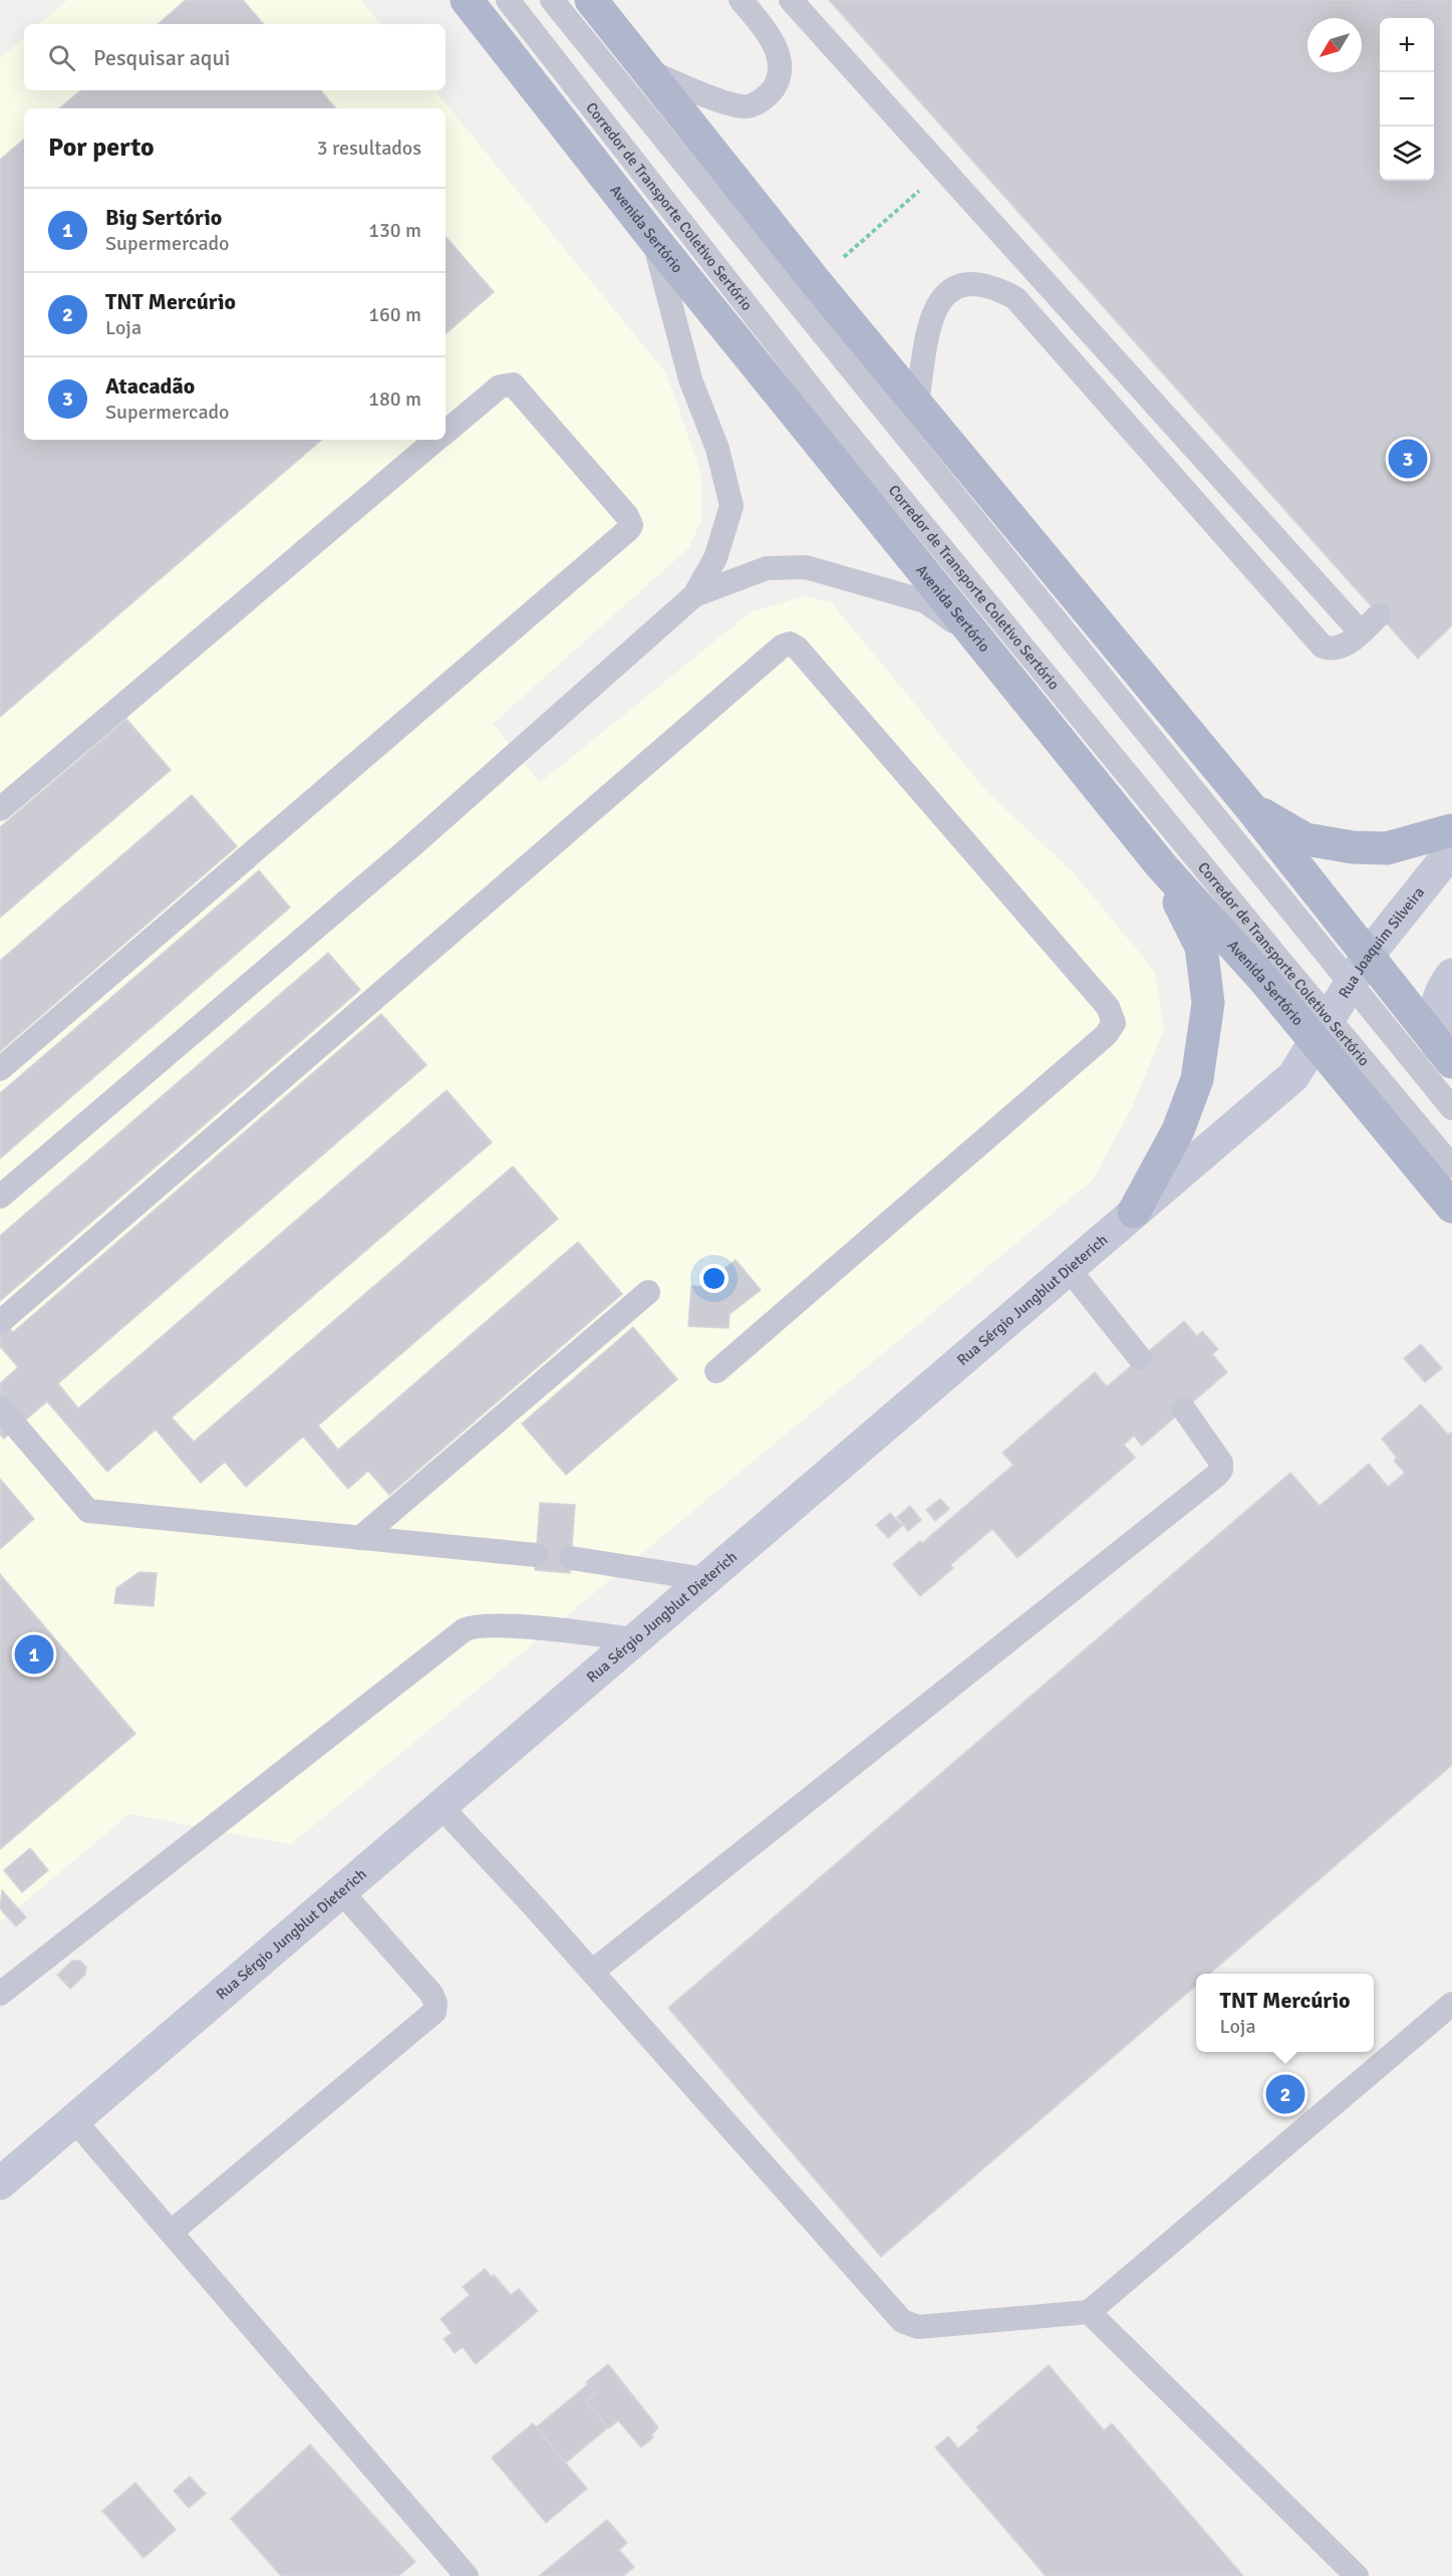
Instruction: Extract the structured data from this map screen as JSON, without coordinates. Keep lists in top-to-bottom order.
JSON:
{
  "streets": {
    "main road": ["Avenida Sertório"],
    "street": ["Rua Joaquim Silveira", "Rua Sérgio Jungblut Dieterich"],
    "lane": ["Corredor de Transporte Coletivo Sertório"]
  },
  "crossings": [
    ["Corredor de Transporte Coletivo Sertório", "Avenida Sertório"],
    ["Corredor de Transporte Coletivo Sertório", "Rua Joaquim Silveira"],
    ["Corredor de Transporte Coletivo Sertório", "Rua Sérgio Jungblut Dieterich"],
    ["Avenida Sertório", "Rua Joaquim Silveira"],
    ["Avenida Sertório", "Rua Sérgio Jungblut Dieterich"],
    ["Rua Joaquim Silveira", "Rua Sérgio Jungblut Dieterich"]
  ],
  "north": "bottom left",
  "page": {
    "map_buttons": ["+", "−"],
    "search": "Pesquisar aqui",
    "heading": ["Por perto", "3 resultados"],
    "list": [
      {
        "mark": "1",
        "name": "Big Sertório",
        "note": "Supermercado",
        "value": "130 m"
      },
      {
        "mark": "2",
        "name": "TNT Mercúrio",
        "note": "Loja",
        "value": "160 m"
      },
      {
        "mark": "3",
        "name": "Atacadão",
        "note": "Supermercado",
        "value": "180 m"
      }
    ],
    "pins": ["3", "1", "2"],
    "popup": ["TNT Mercúrio", "Loja"]
  }
}
